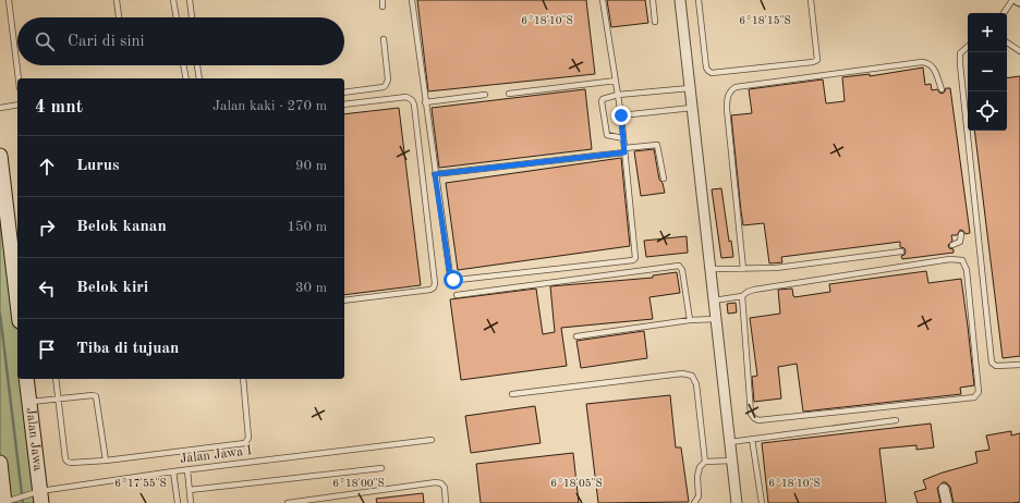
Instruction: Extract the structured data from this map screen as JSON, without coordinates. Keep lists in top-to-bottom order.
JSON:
{
  "streets": {
    "street": ["Jalan Jawa"],
    "lane": ["Jalan Jawa I"]
  },
  "crossings": [
    ["Jalan Jawa", "Jalan Jawa I"]
  ],
  "page": {
    "map_buttons": ["+", "−"],
    "search": "Cari di sini",
    "heading": ["4 mnt", "Jalan kaki · 270 m"],
    "list": [
      ["Lurus", "90 m"],
      ["Belok kanan", "150 m"],
      ["Belok kiri", "30 m"],
      "Tiba di tujuan"
    ]
  },
  "coordinates": [
    "6°18'10\"S",
    "6°18'15\"S",
    "6°17'55\"S",
    "6°18'00\"S",
    "6°18'05\"S"
  ]
}
